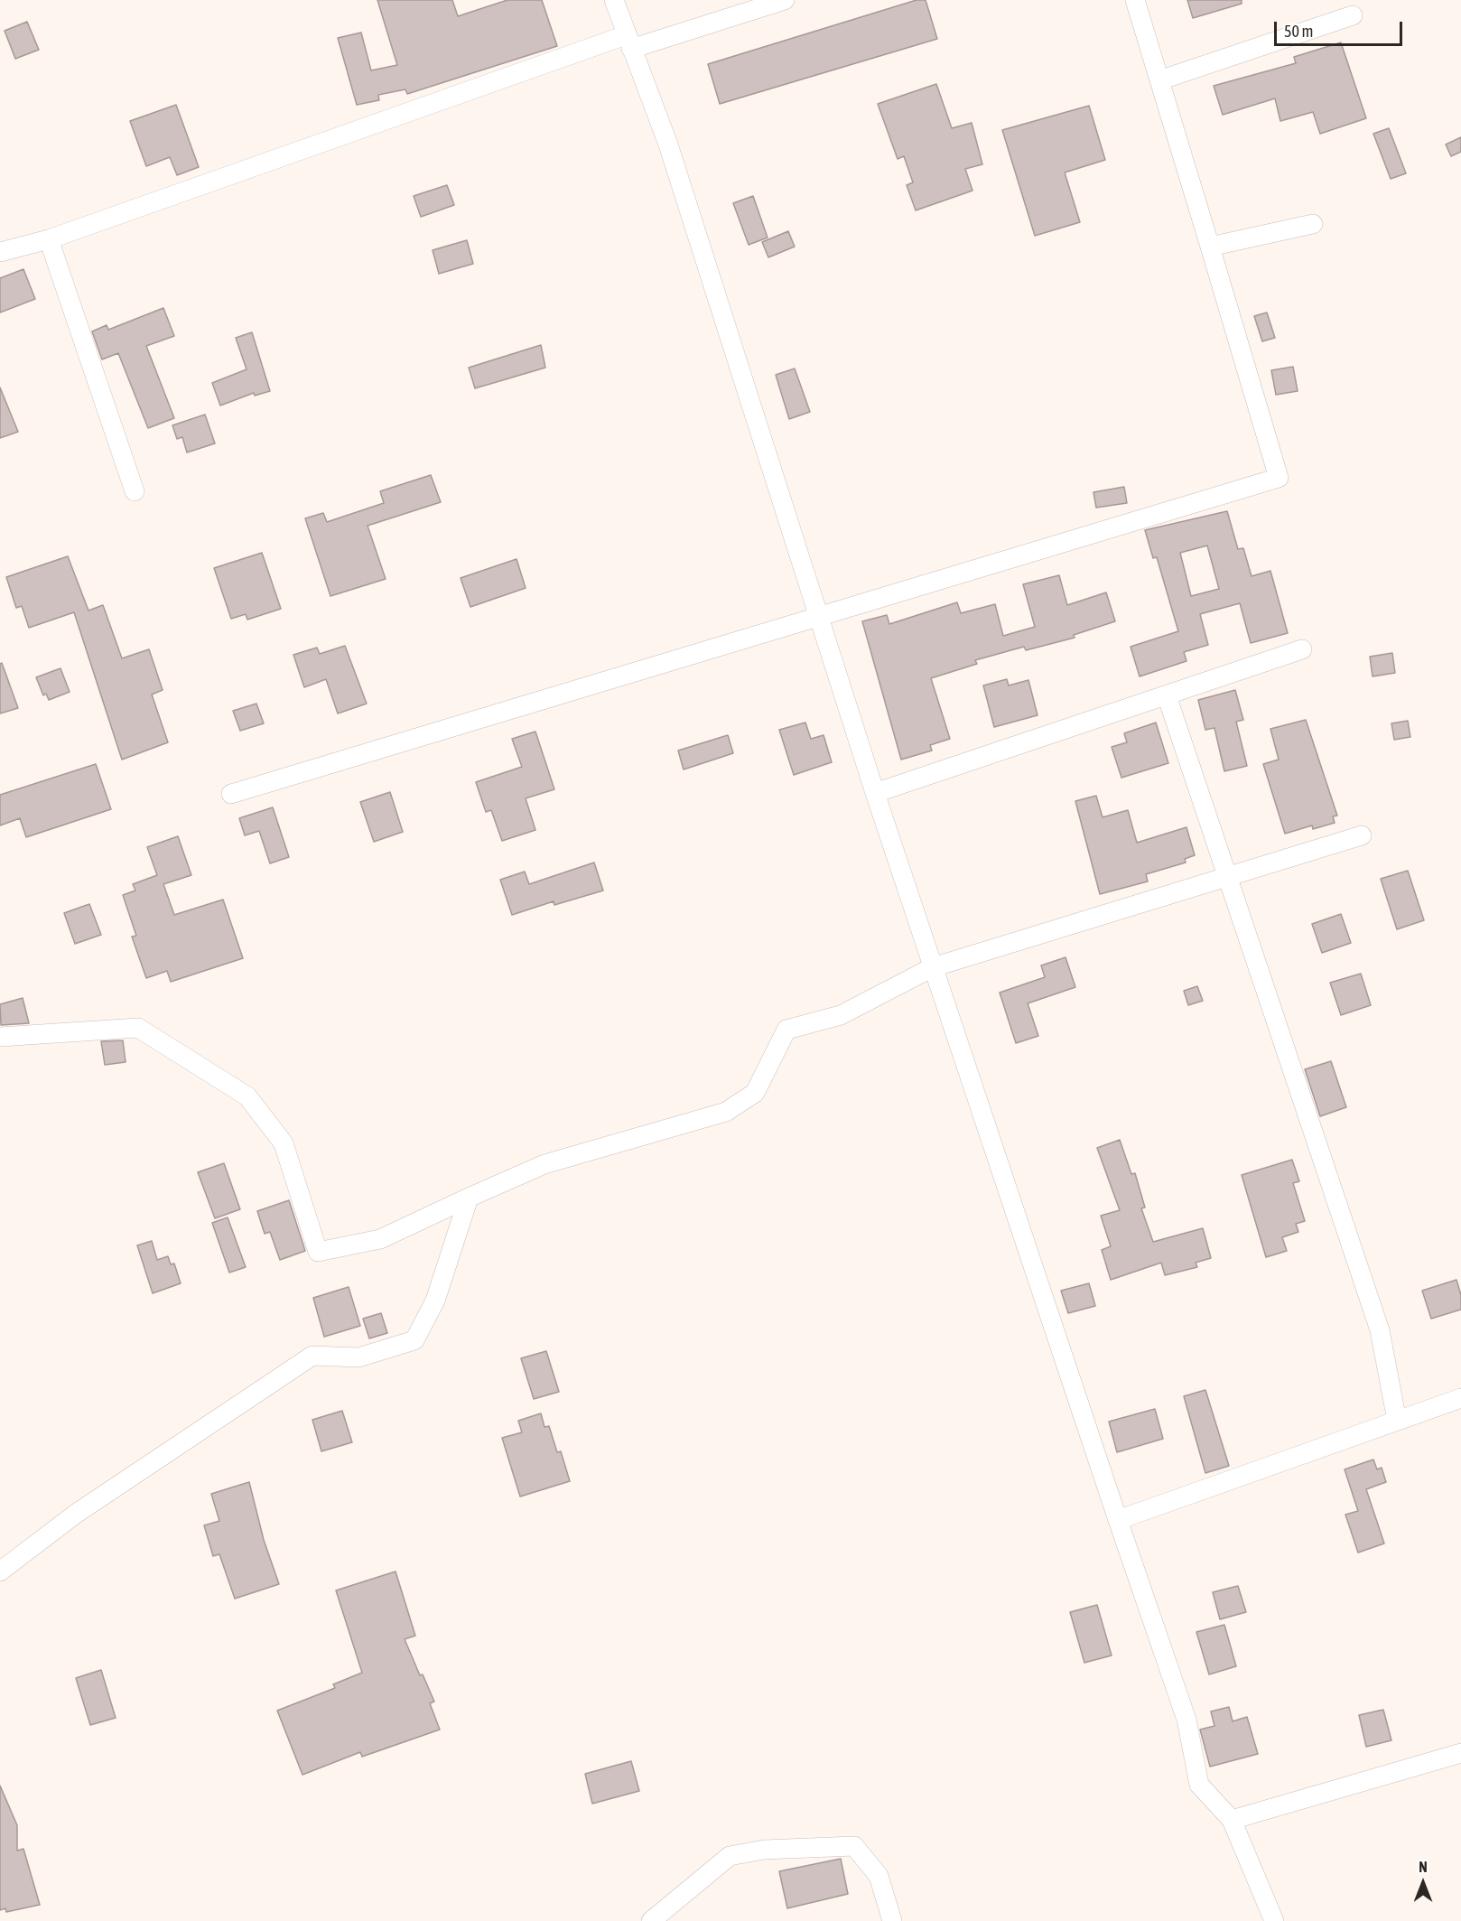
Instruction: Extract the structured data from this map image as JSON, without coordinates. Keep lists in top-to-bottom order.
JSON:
{
  "scale_bar": "50 m",
  "north": "top"
}
